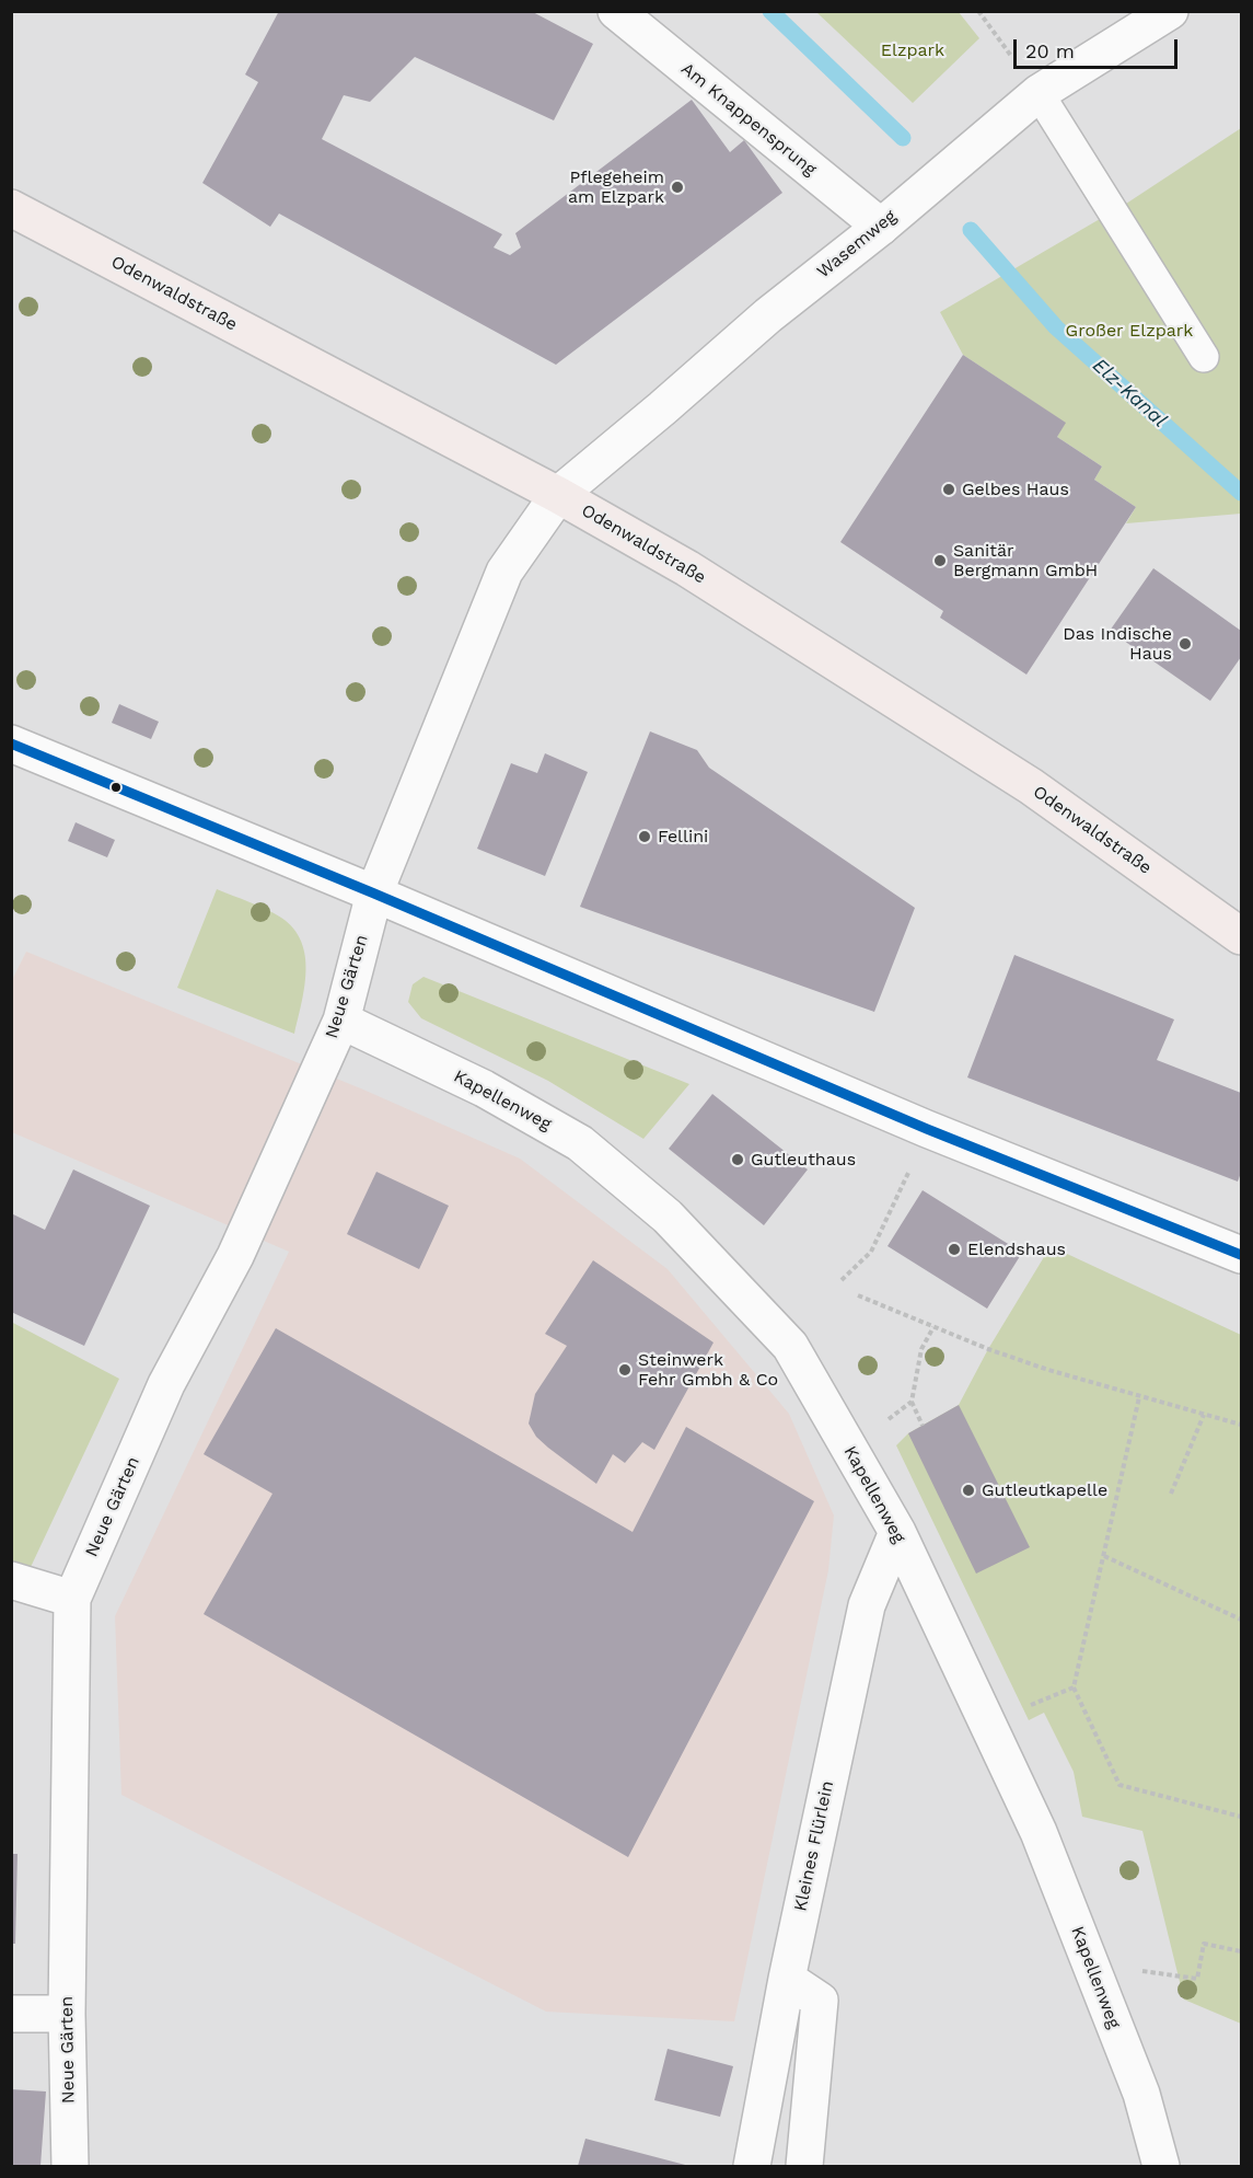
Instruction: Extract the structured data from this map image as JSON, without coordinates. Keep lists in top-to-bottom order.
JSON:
{
  "streets": {
    "main road": ["Odenwaldstraße"],
    "street": [
      "Am Knappensprung",
      "Wasemweg",
      "Neue Gärten",
      "Kapellenweg",
      "Kleines Flürlein"
    ]
  },
  "crossings": [
    ["Am Knappensprung", "Wasemweg"],
    ["Wasemweg", "Odenwaldstraße"],
    ["Wasemweg", "Neue Gärten"],
    ["Neue Gärten", "Kapellenweg"],
    ["Kapellenweg", "Kleines Flürlein"]
  ],
  "water": ["Elz-Kanal"],
  "parks": ["Elzpark", "Großer Elzpark"],
  "places": [
    "Pflegeheim am Elzpark",
    "Gelbes Haus",
    "Sanitär Bergmann GmbH",
    "Das Indische Haus",
    "Fellini",
    "Gutleuthaus",
    "Elendshaus",
    "Steinwerk Fehr Gmbh & Co",
    "Gutleutkapelle"
  ],
  "scale_bar": "20 m"
}
